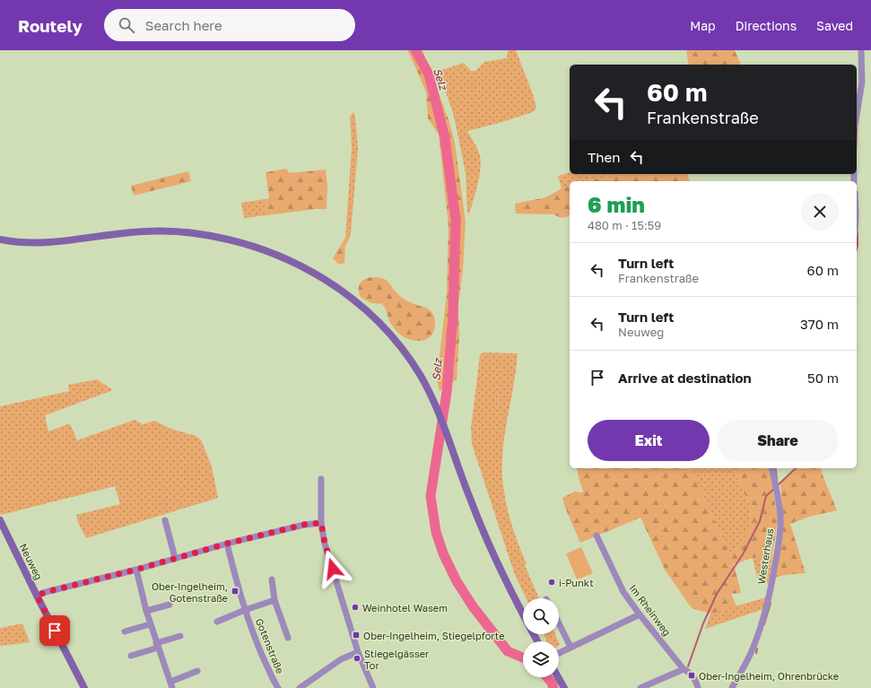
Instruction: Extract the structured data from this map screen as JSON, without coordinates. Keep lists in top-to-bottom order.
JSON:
{
  "streets": {
    "main road": ["Neuweg"],
    "street": ["Westerhaus", "Im Rheinweg", "Gotenstraße"]
  },
  "water": ["Selz"],
  "places": {
    "other": ["i-Punkt", "Weinhotel Wasem", "Stiegelgässer Tor"],
    "transit": ["Ober-Ingelheim, Gotenstraße", "Ober-Ingelheim, Stiegelpforte", "Ober-Ingelheim, Ohrenbrücke"]
  },
  "page": {
    "header": "Routely",
    "search": "Search here",
    "nav": ["Map", "Directions", "Saved"],
    "turn": ["60 m", "Frankenstraße"],
    "then": "Then",
    "heading": ["6 min", "480 m · 15:59"],
    "list": [
      {
        "name": "Turn left",
        "note": "Frankenstraße",
        "value": "60 m"
      },
      {
        "name": "Turn left",
        "note": "Neuweg",
        "value": "370 m"
      },
      {
        "name": "Arrive at destination",
        "value": "50 m"
      }
    ],
    "buttons": ["Exit", "Share"]
  }
}
